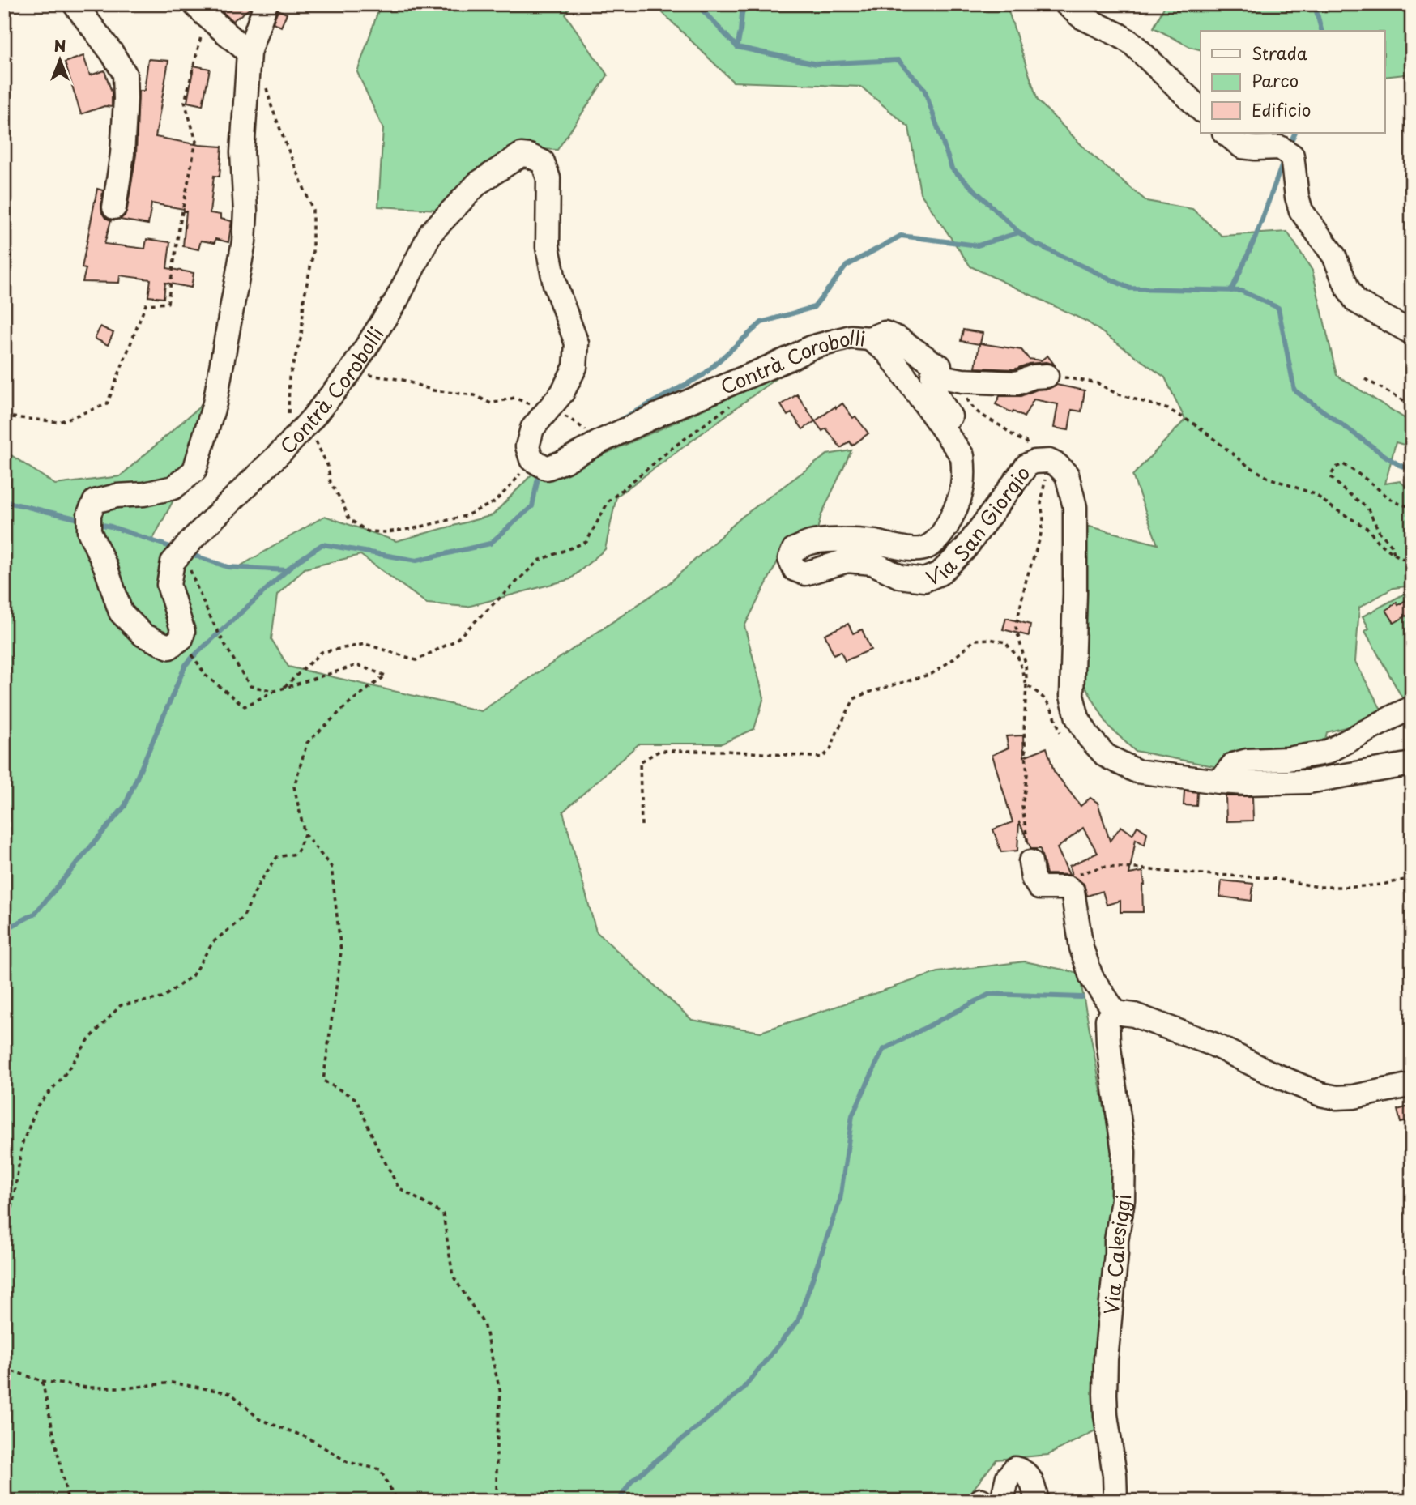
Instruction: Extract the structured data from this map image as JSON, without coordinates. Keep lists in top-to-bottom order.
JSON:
{
  "streets": {
    "street": ["Contrà Corobolli", "Via San Giorgio", "Via Calesiggi"]
  },
  "crossings": [
    ["Contrà Corobolli", "Via San Giorgio"]
  ],
  "legend": ["Strada", "Parco", "Edificio"],
  "north": "top"
}
